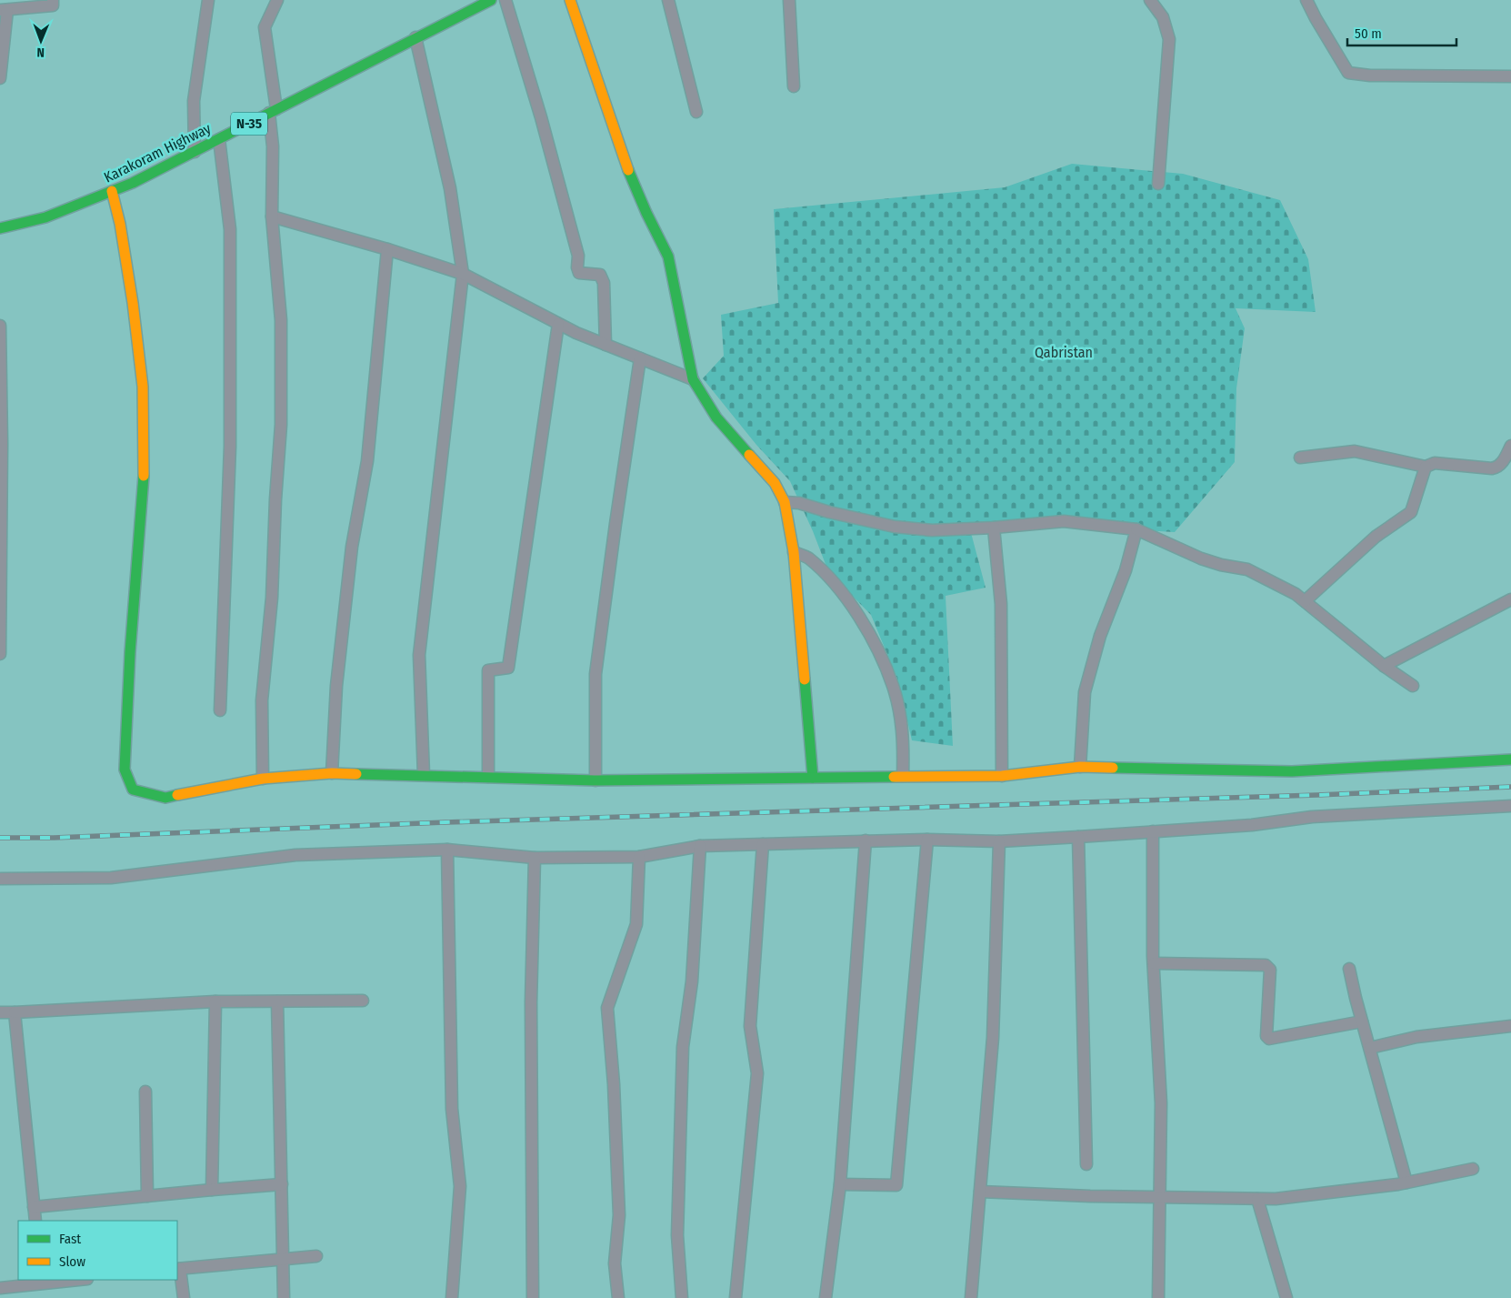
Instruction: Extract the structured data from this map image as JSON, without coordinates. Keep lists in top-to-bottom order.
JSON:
{
  "streets": {
    "main road": ["N-35", "Karakoram Highway"]
  },
  "parks": ["Qabristan"],
  "legend": ["Fast", "Slow"],
  "scale_bar": "50 m",
  "north": "bottom"
}
